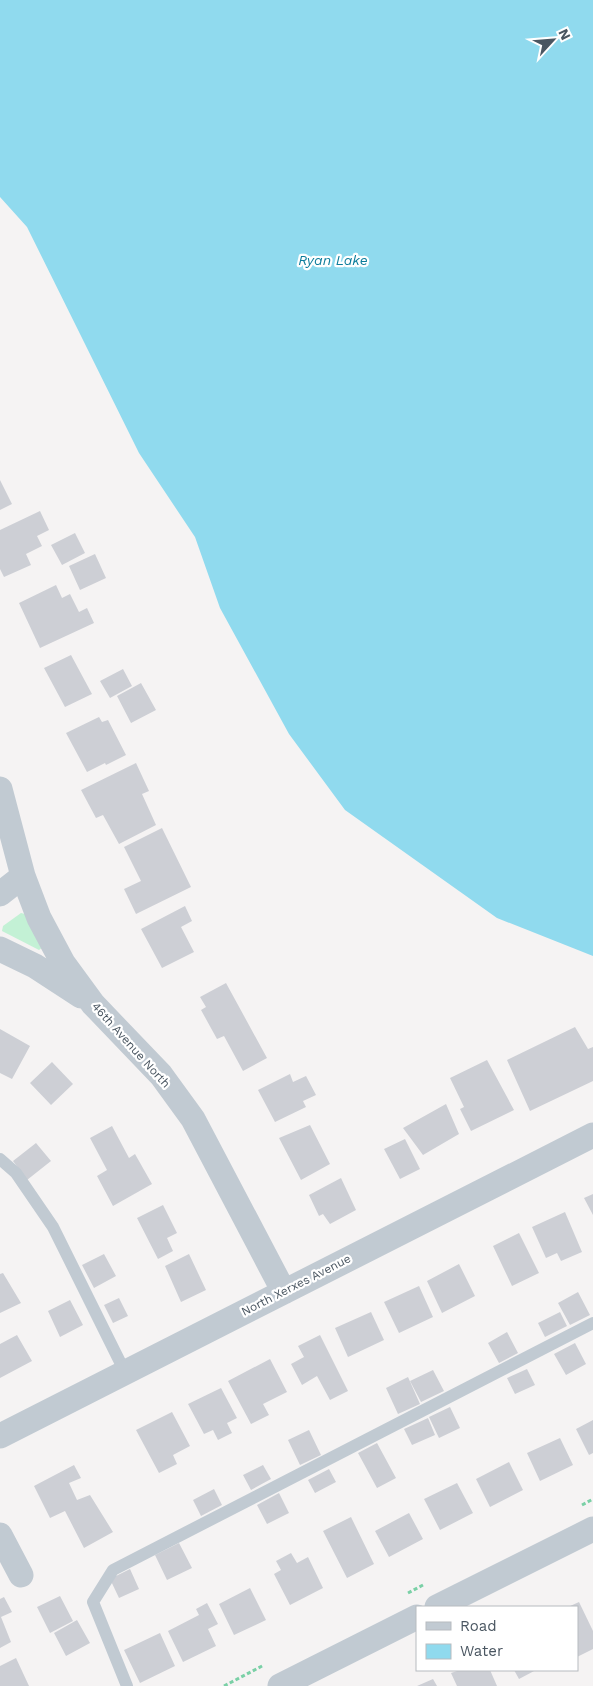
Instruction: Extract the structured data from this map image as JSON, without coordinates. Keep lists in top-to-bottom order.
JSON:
{
  "streets": {
    "street": ["46th Avenue North", "North Xerxes Avenue"]
  },
  "crossings": [
    ["46th Avenue North", "North Xerxes Avenue"]
  ],
  "water": ["Ryan Lake"],
  "legend": ["Road", "Water"],
  "north": "top right"
}
